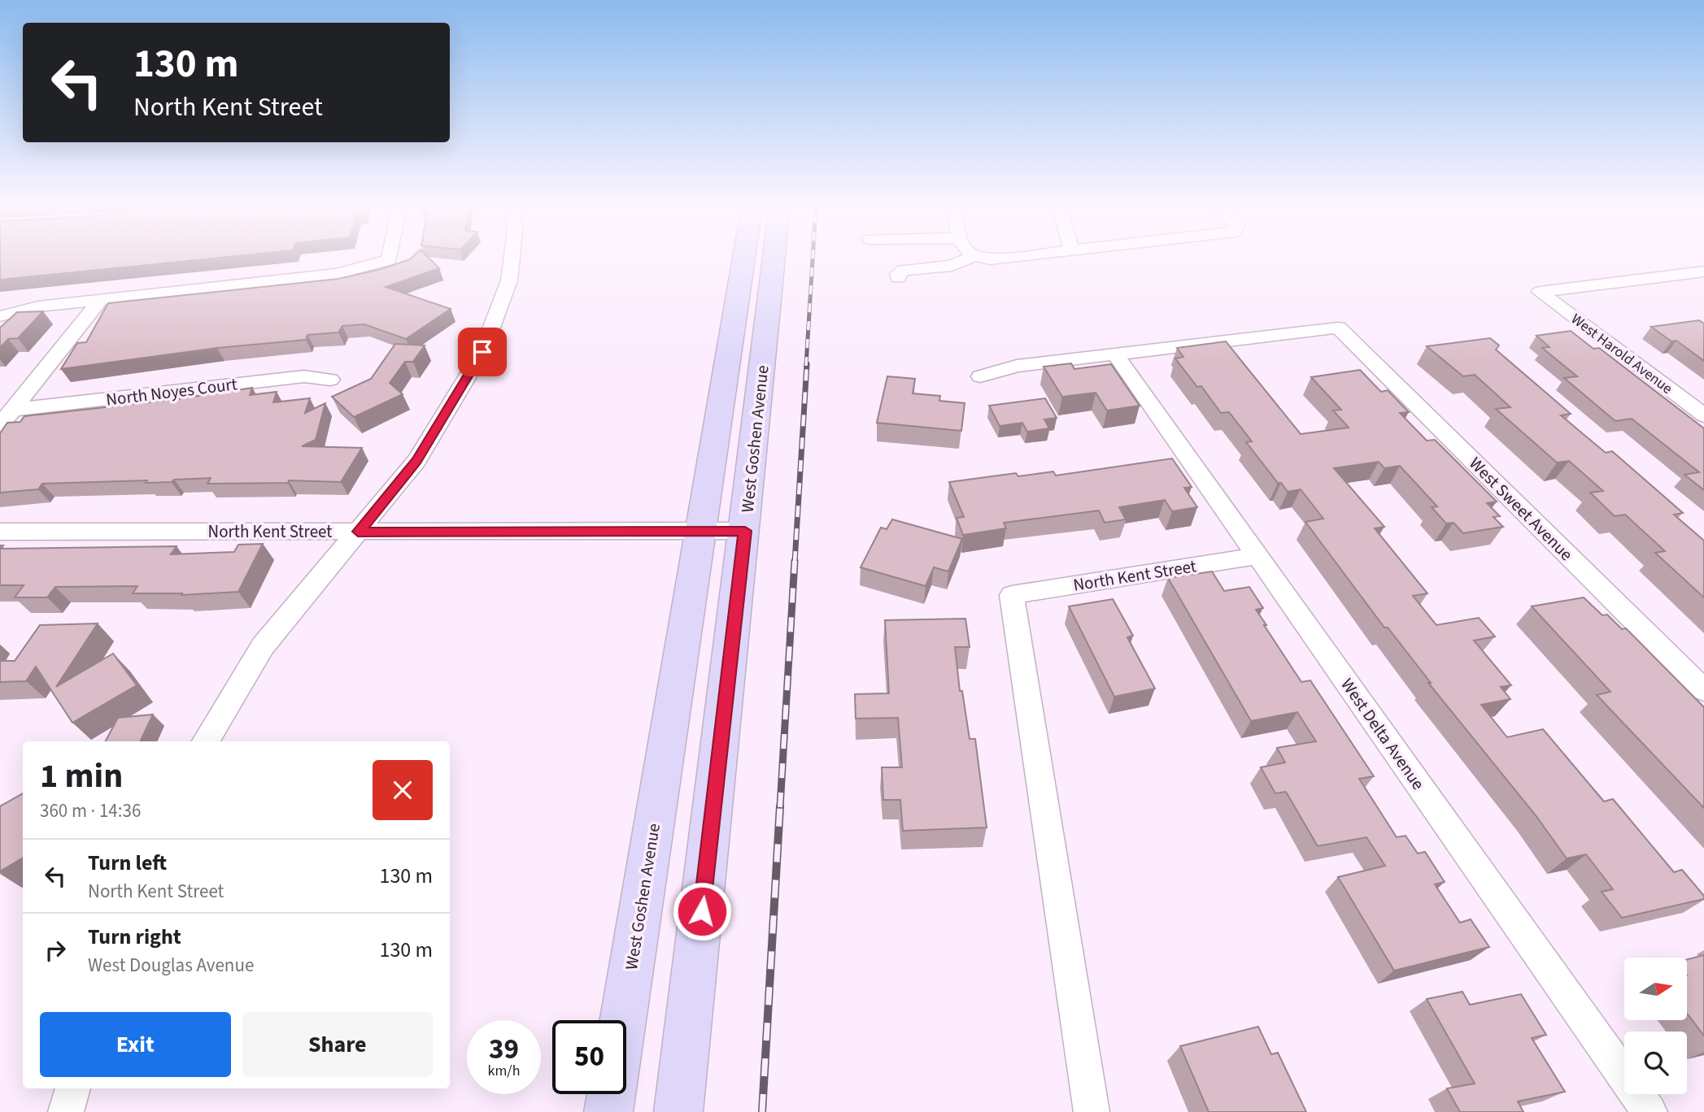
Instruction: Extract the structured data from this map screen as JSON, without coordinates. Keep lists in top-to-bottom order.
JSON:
{
  "streets": {
    "main road": ["West Goshen Avenue"],
    "street": [
      "West Harold Avenue",
      "North Noyes Court",
      "West Sweet Avenue",
      "North Kent Street",
      "West Delta Avenue"
    ]
  },
  "crossings": [
    ["West Goshen Avenue", "North Kent Street"],
    ["West Sweet Avenue", "West Delta Avenue"],
    ["North Kent Street", "West Delta Avenue"]
  ],
  "north": "right",
  "page": {
    "turn": ["130 m", "North Kent Street"],
    "heading": ["1 min", "360 m · 14:36"],
    "list": [
      {
        "name": "Turn left",
        "note": "North Kent Street",
        "value": "130 m"
      },
      {
        "name": "Turn right",
        "note": "West Douglas Avenue",
        "value": "130 m"
      }
    ],
    "buttons": ["Exit", "Share"],
    "speed": "39 km/h",
    "limit": "50"
  }
}
